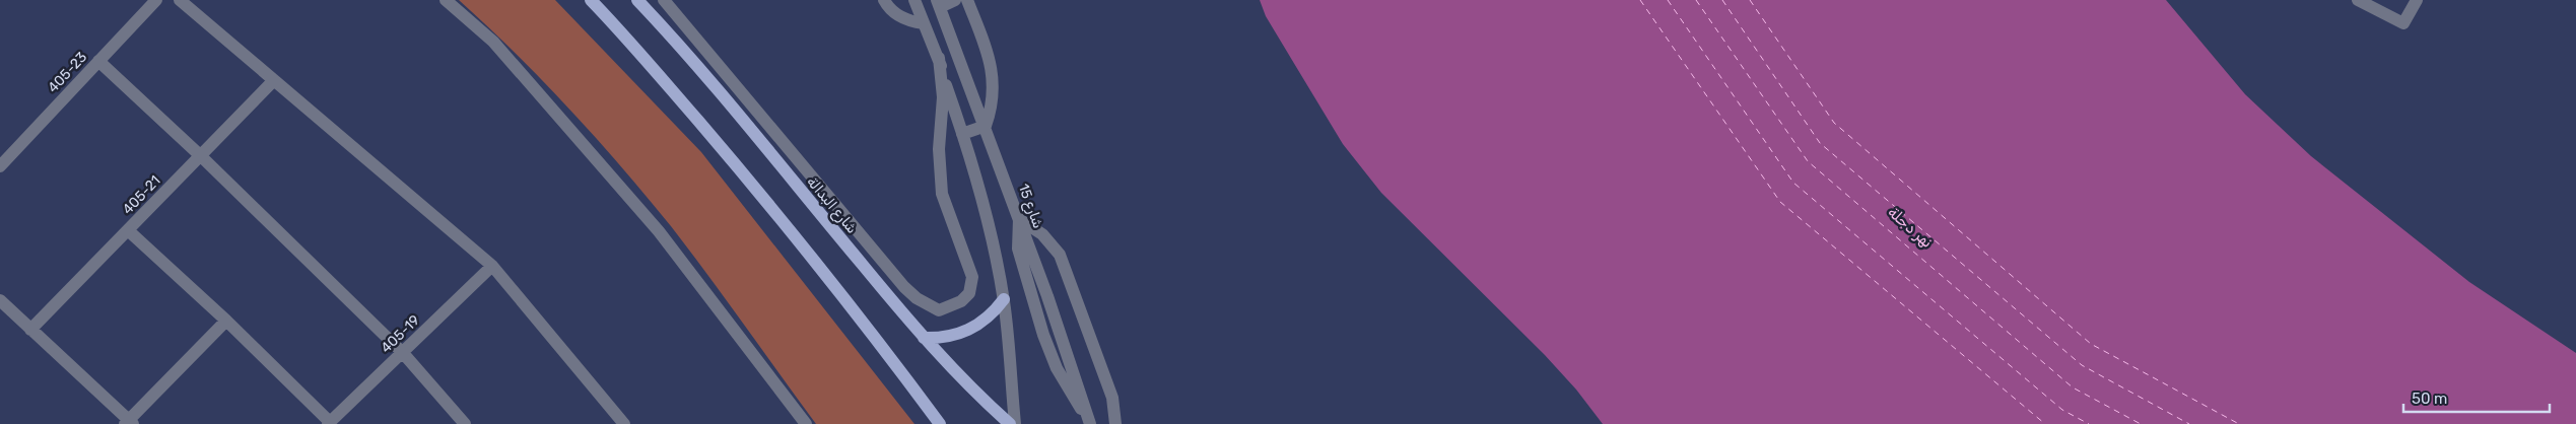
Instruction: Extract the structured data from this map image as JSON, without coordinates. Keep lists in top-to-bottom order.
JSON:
{
  "streets": {
    "main road": ["شارع البدالة"],
    "street": [
      "405-23",
      "405-21",
      "شارع 15",
      "405-19"
    ]
  },
  "water": ["نهر دجلة"],
  "scale_bar": "50 m"
}
